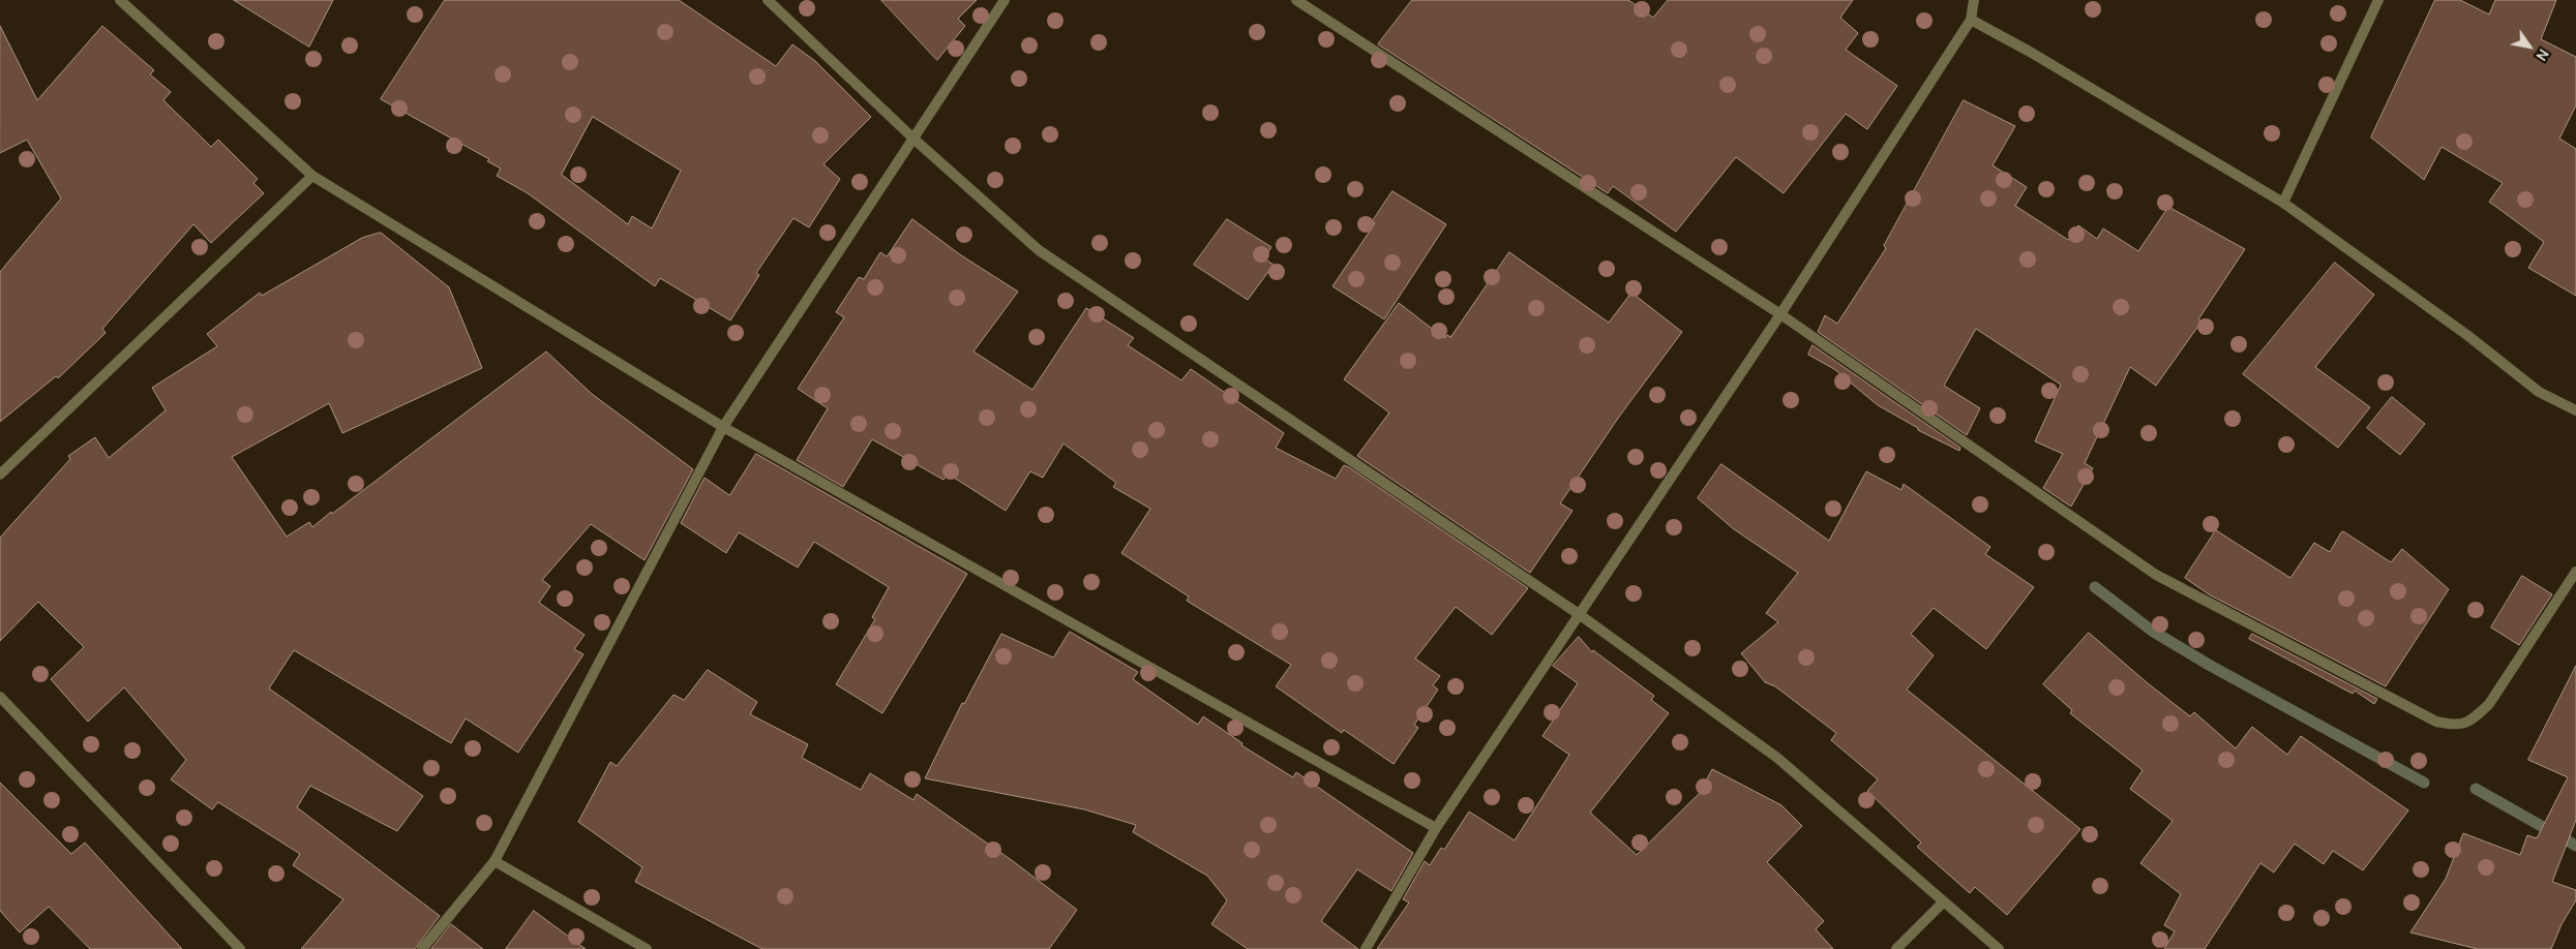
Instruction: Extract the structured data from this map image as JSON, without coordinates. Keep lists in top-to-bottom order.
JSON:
{
  "north": "bottom right"
}
